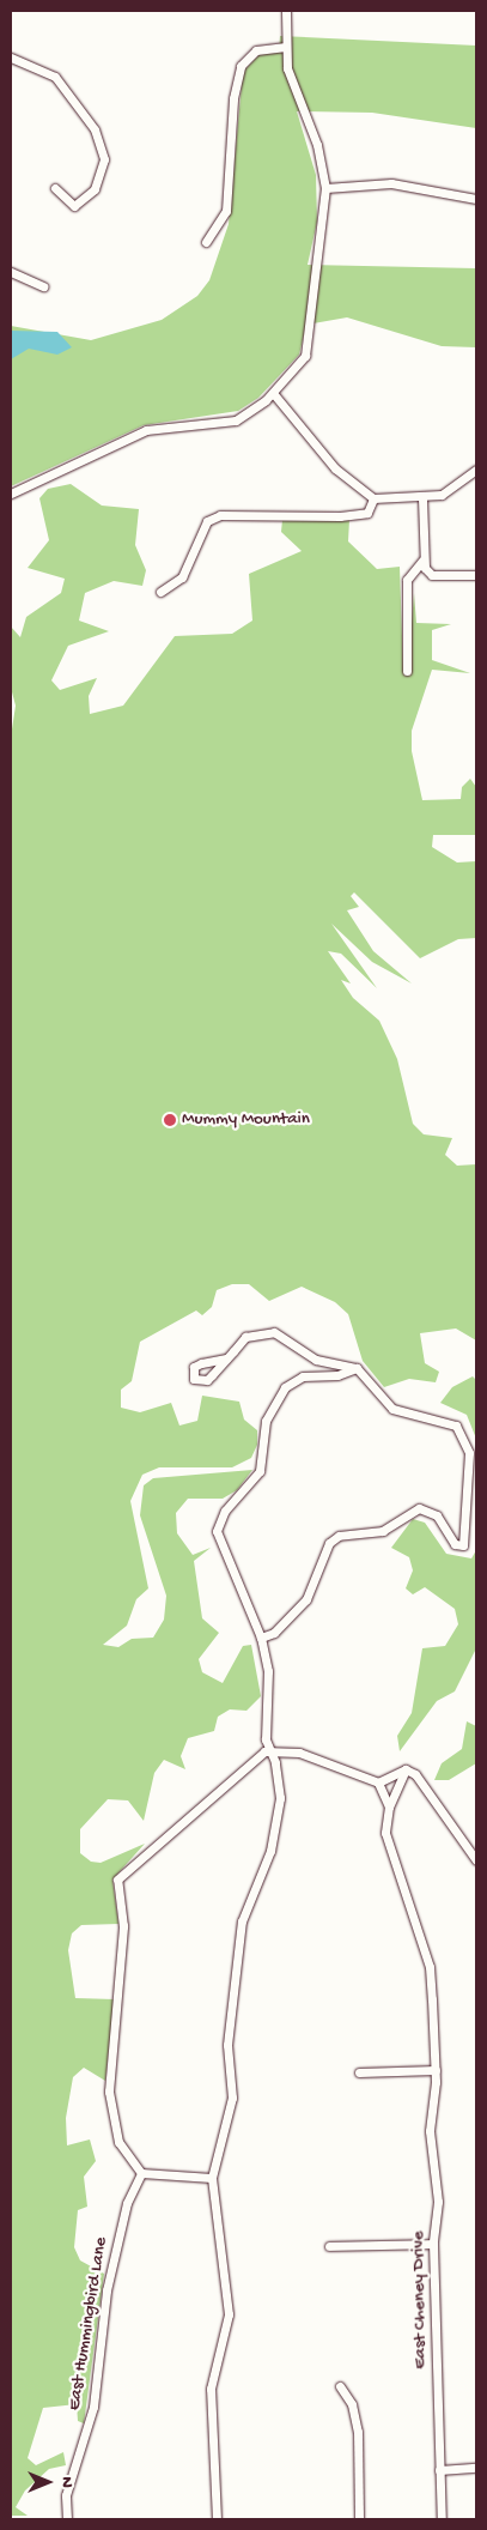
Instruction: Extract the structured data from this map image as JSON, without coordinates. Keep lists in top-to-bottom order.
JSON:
{
  "streets": {
    "street": ["East Cheney Drive", "East Hummingbird Lane"]
  },
  "places": ["Mummy Mountain"],
  "north": "right"
}
